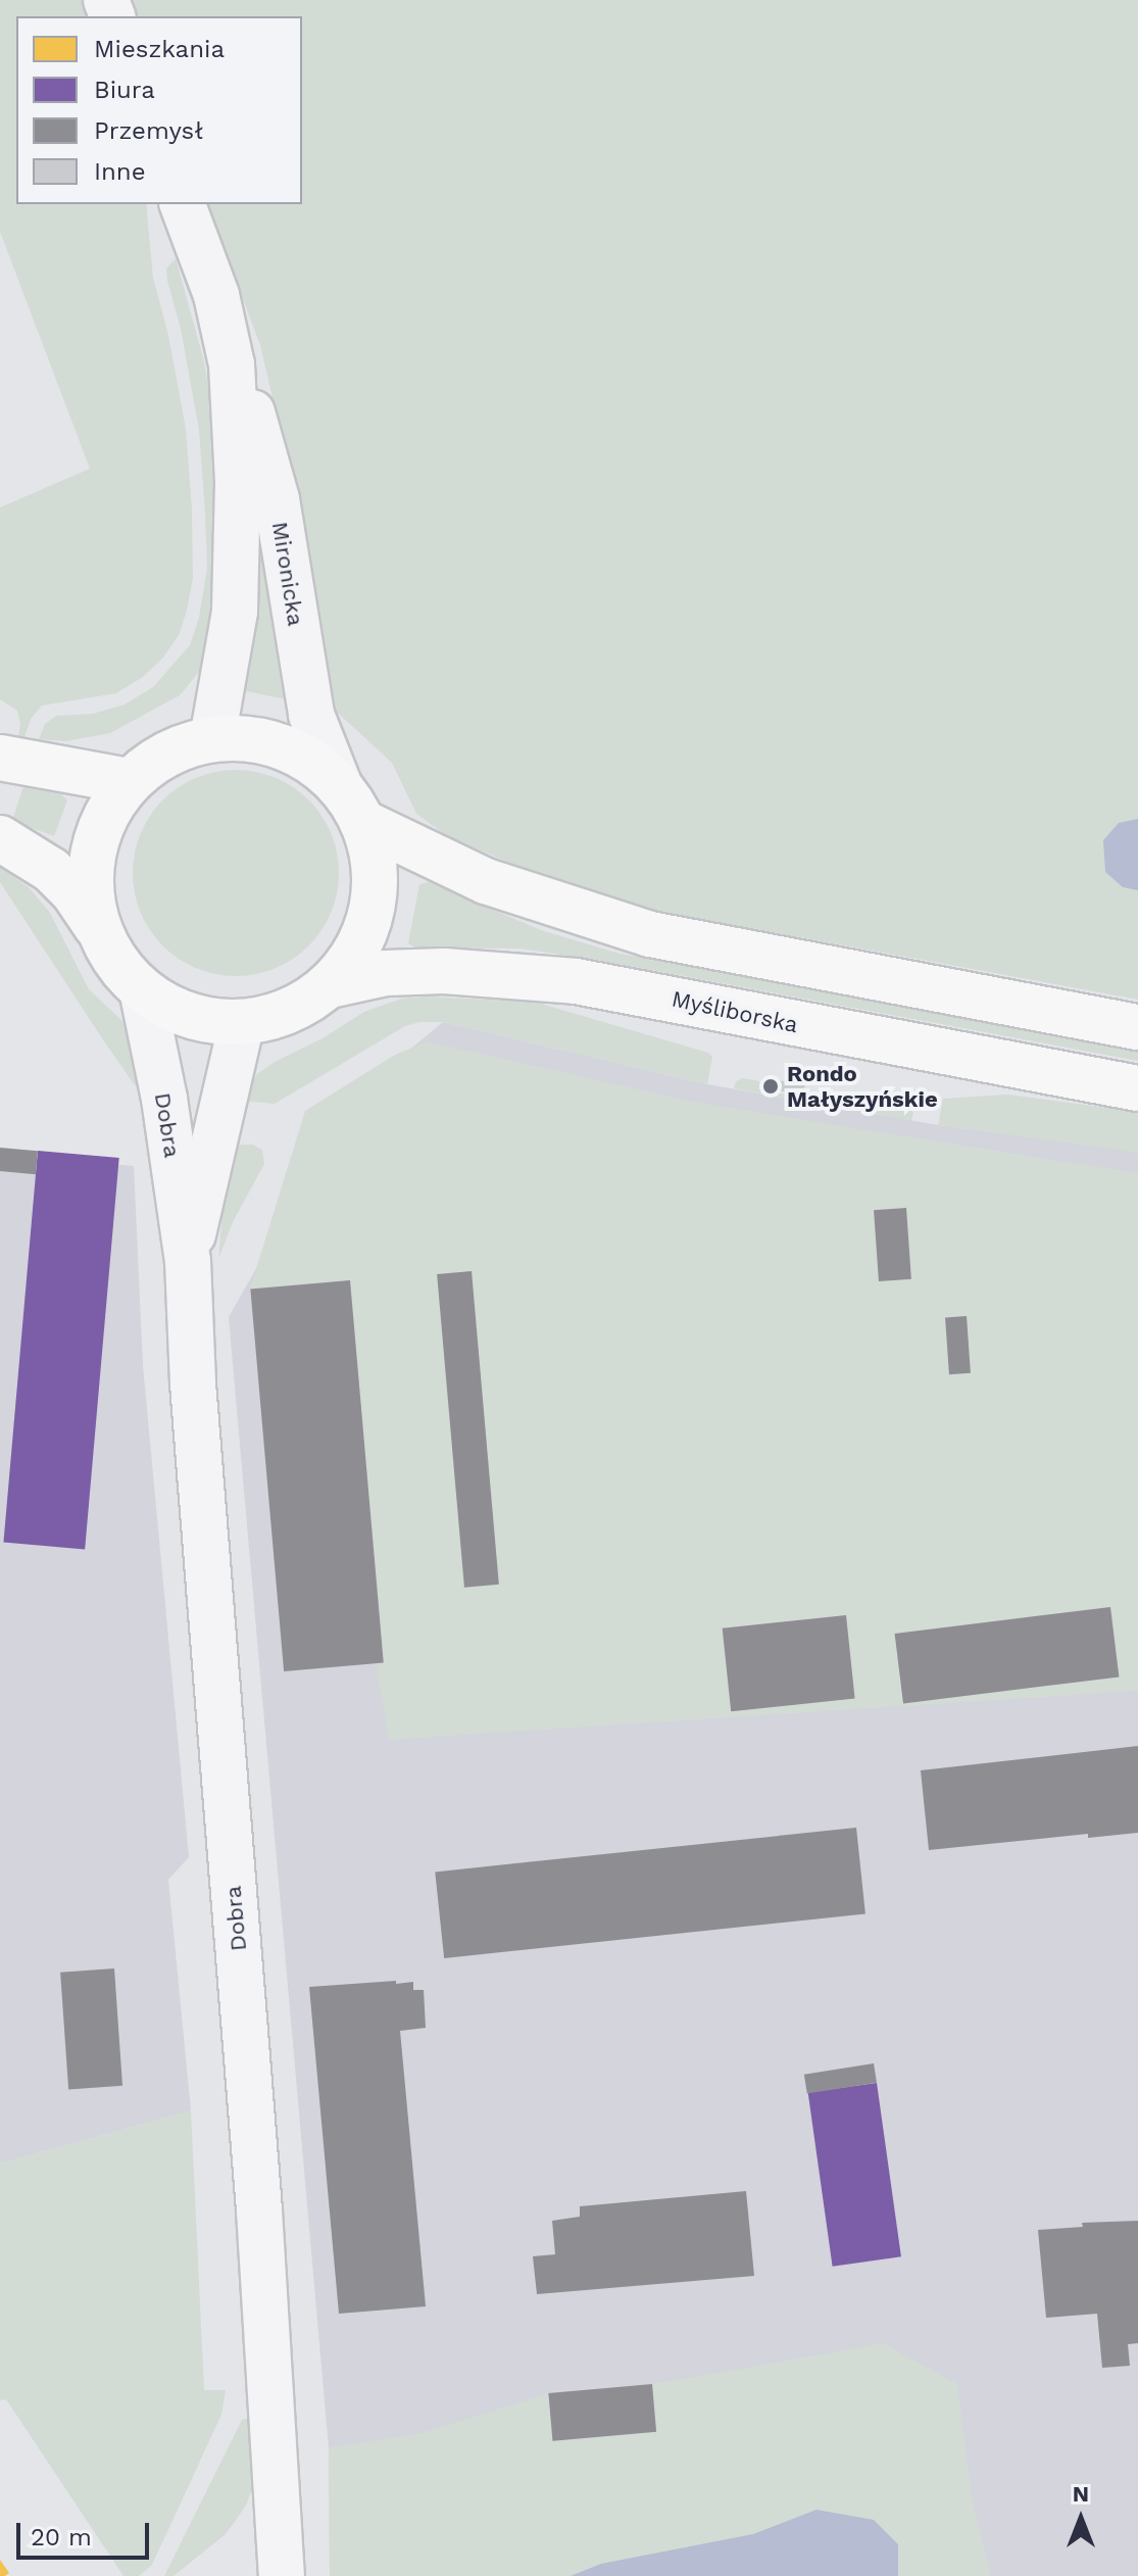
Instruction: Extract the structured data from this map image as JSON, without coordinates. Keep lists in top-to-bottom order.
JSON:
{
  "streets": {
    "main road": ["Myśliborska"],
    "street": ["Mironicka", "Dobra"]
  },
  "crossings": [
    ["Mironicka", "Myśliborska"],
    ["Mironicka", "Dobra"],
    ["Myśliborska", "Dobra"]
  ],
  "places": ["Rondo Małyszyńskie"],
  "legend": [
    "Mieszkania",
    "Biura",
    "Przemysł",
    "Inne"
  ],
  "scale_bar": "20 m",
  "north": "top"
}
